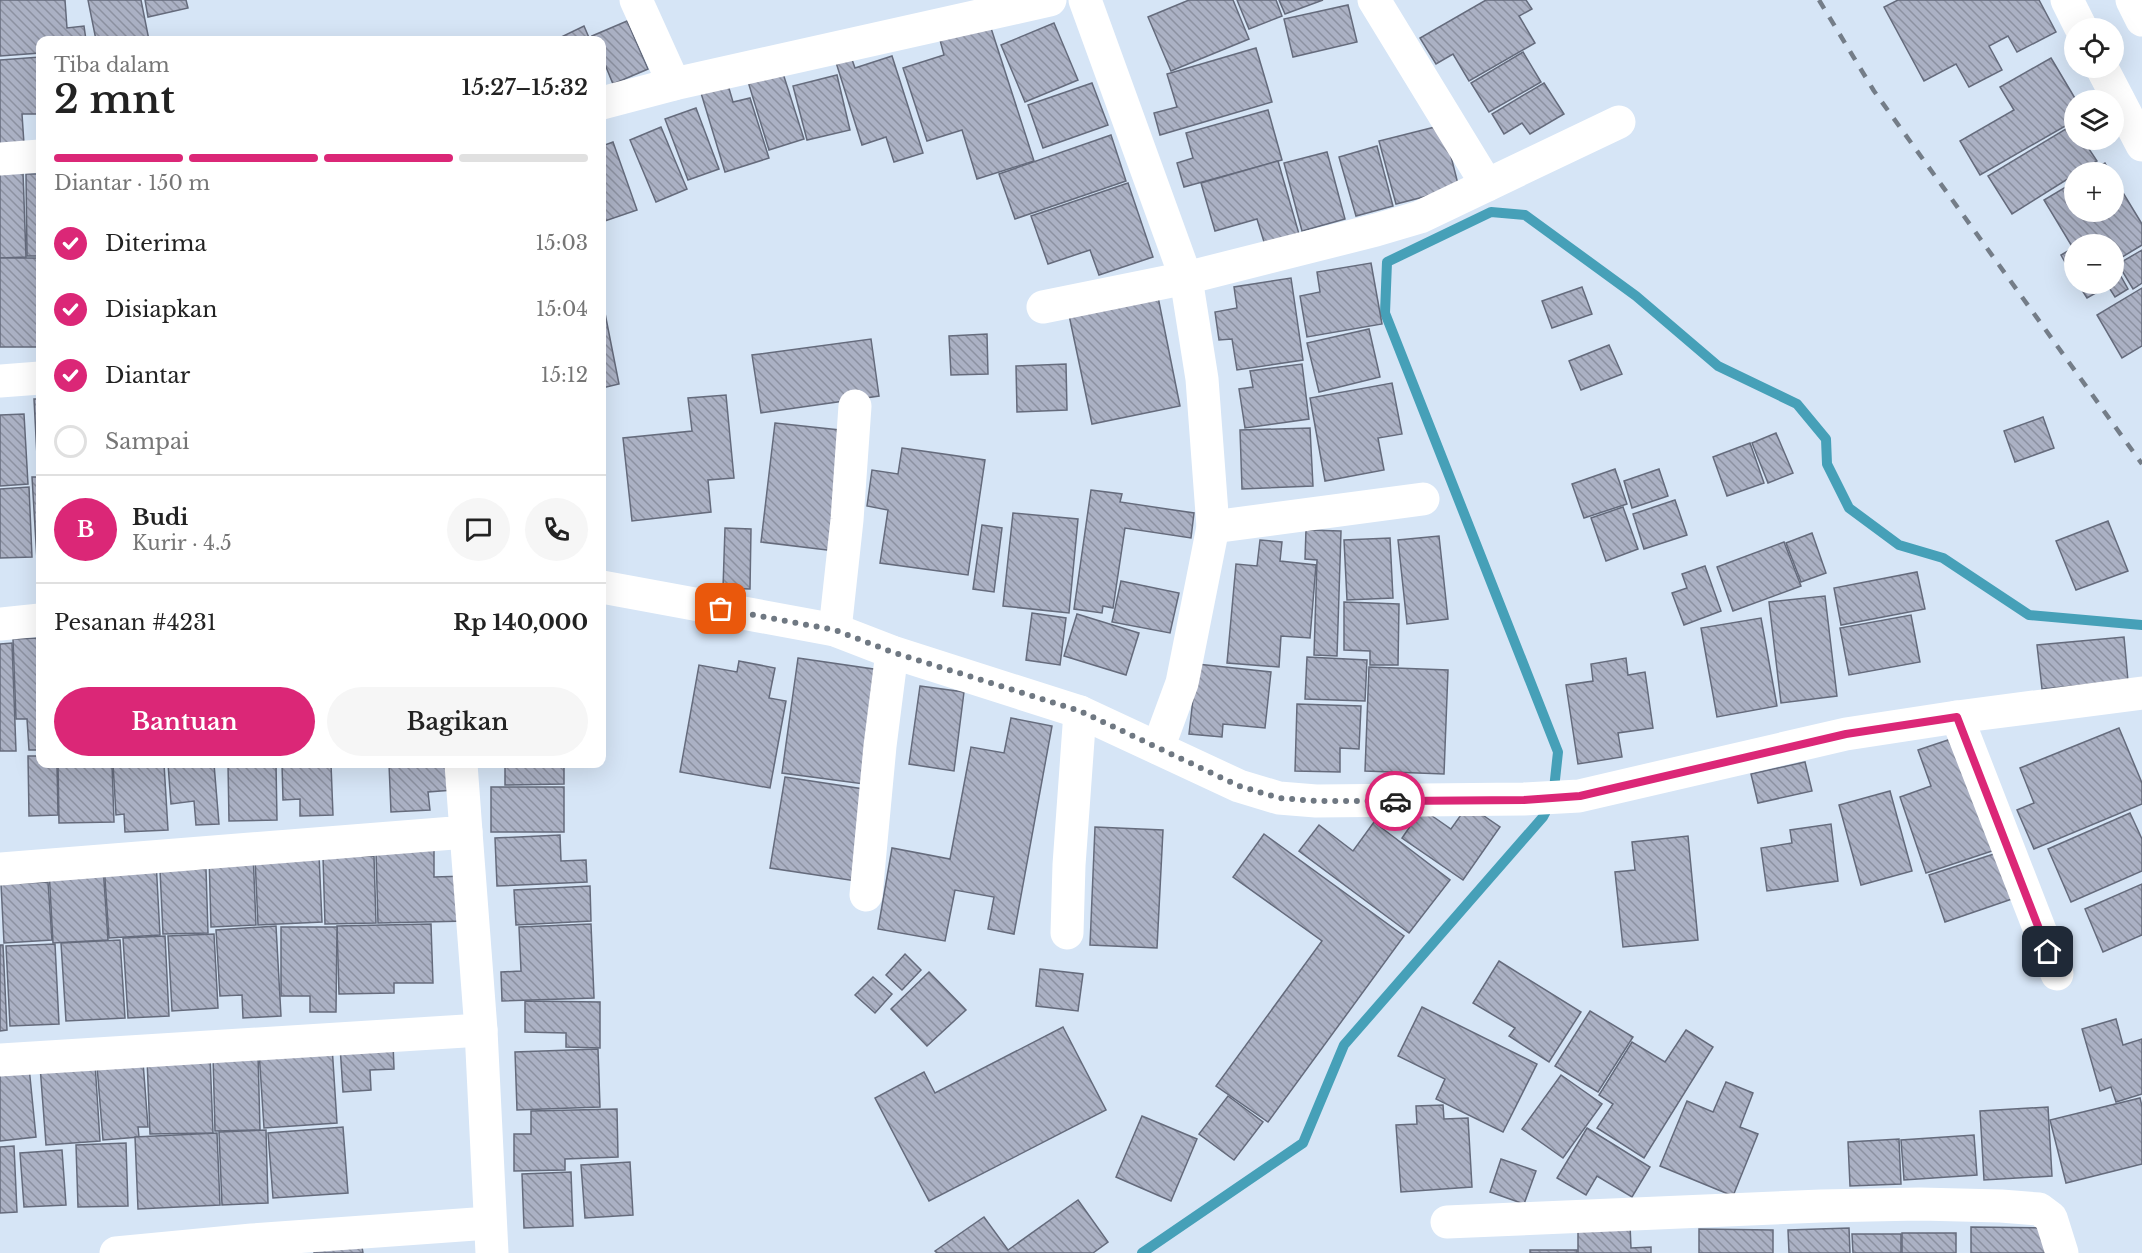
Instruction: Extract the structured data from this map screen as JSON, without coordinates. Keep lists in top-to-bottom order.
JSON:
{
  "page": {
    "map_buttons": ["+", "−"],
    "heading": ["2 mnt", "Tiba dalam", "15:27–15:32"],
    "panel": [
      "Budi",
      "Kurir · 4.5",
      "Pesanan #4231",
      "Rp 140,000"
    ],
    "bar": "Diantar · 150 m",
    "list": [
      ["Diterima", "15:03"],
      ["Disiapkan", "15:04"],
      ["Diantar", "15:12"],
      "Sampai"
    ],
    "round": "B",
    "buttons": ["Bantuan", "Bagikan"]
  }
}
